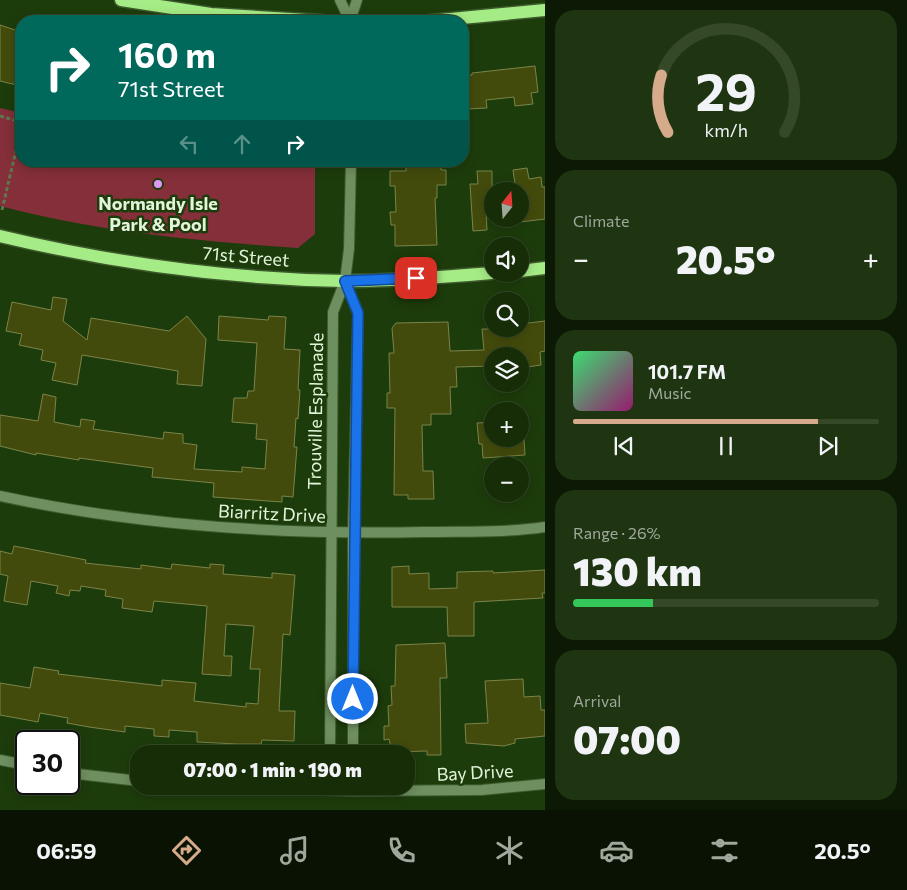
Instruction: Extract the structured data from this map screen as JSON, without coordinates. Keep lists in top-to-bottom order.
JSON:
{
  "streets": {
    "main road": ["71st Street"],
    "street": ["Trouville Esplanade", "Biarritz Drive", "Bay Drive"]
  },
  "crossings": [
    ["71st Street", "Trouville Esplanade"],
    ["Trouville Esplanade", "Biarritz Drive"]
  ],
  "places": ["Normandy Isle Park & Pool"],
  "north": "top",
  "page": {
    "turn": ["160 m", "71st Street"],
    "tile": [
      "Climate",
      ["Range · 26%", "130 km"],
      ["Arrival", "07:00"]
    ],
    "map_buttons": ["+", "−"],
    "heat": ["−", "20.5°", "+"],
    "song": ["101.7 FM", "Music"],
    "limit": "30",
    "trip": "07:00 · 1 min · 190 m",
    "tabs": ["06:59", "20.5°"],
    "gauge": ["29", "km/h"]
  }
}
